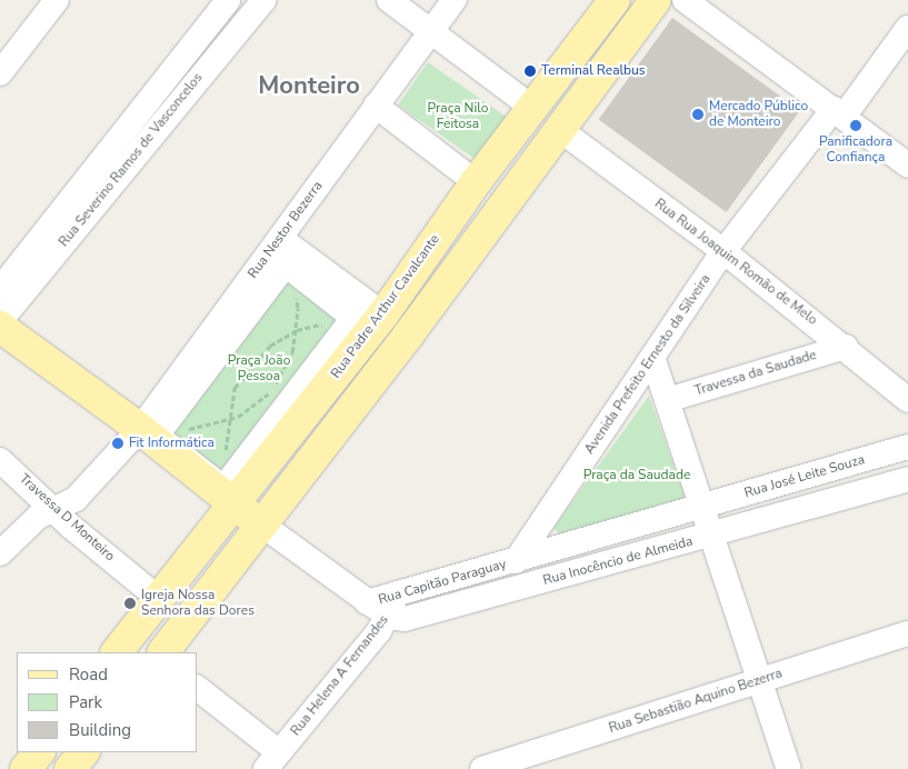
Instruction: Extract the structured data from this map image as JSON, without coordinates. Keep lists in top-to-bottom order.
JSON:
{
  "streets": {
    "main road": ["Rua Padre Arthur Cavalcante"],
    "street": [
      "Rua Severino Ramos de Vasconcelos",
      "Rua Nestor Bezerra",
      "Rua Rua Joaquim Romão de Melo",
      "Avenida Prefeito Ernesto da Silveira",
      "Travessa da Saudade",
      "Rua José Leite Souza",
      "Travessa D Monteiro",
      "Rua Inocêncio de Almeida",
      "Rua Capitão Paraguay",
      "Rua Helena A Fernandes",
      "Rua Sebastião Aquino Bezerra"
    ]
  },
  "crossings": [
    ["Rua Rua Joaquim Romão de Melo", "Avenida Prefeito Ernesto da Silveira"],
    ["Rua Rua Joaquim Romão de Melo", "Travessa da Saudade"],
    ["Rua Padre Arthur Cavalcante", "Travessa D Monteiro"],
    ["Avenida Prefeito Ernesto da Silveira", "Rua José Leite Souza"],
    ["Avenida Prefeito Ernesto da Silveira", "Rua Capitão Paraguay"],
    ["Rua José Leite Souza", "Rua Capitão Paraguay"],
    ["Rua Inocêncio de Almeida", "Rua Capitão Paraguay"],
    ["Rua Capitão Paraguay", "Rua Helena A Fernandes"]
  ],
  "districts": ["Monteiro"],
  "parks": ["Praça Nilo Feitosa", "Praça João Pessoa", "Praça da Saudade"],
  "places": [
    "Terminal Realbus",
    "Mercado Público de Monteiro",
    "Panificadora Confiança",
    "Fit Informática",
    "Igreja Nossa Senhora das Dores"
  ],
  "legend": ["Road", "Park", "Building"]
}
